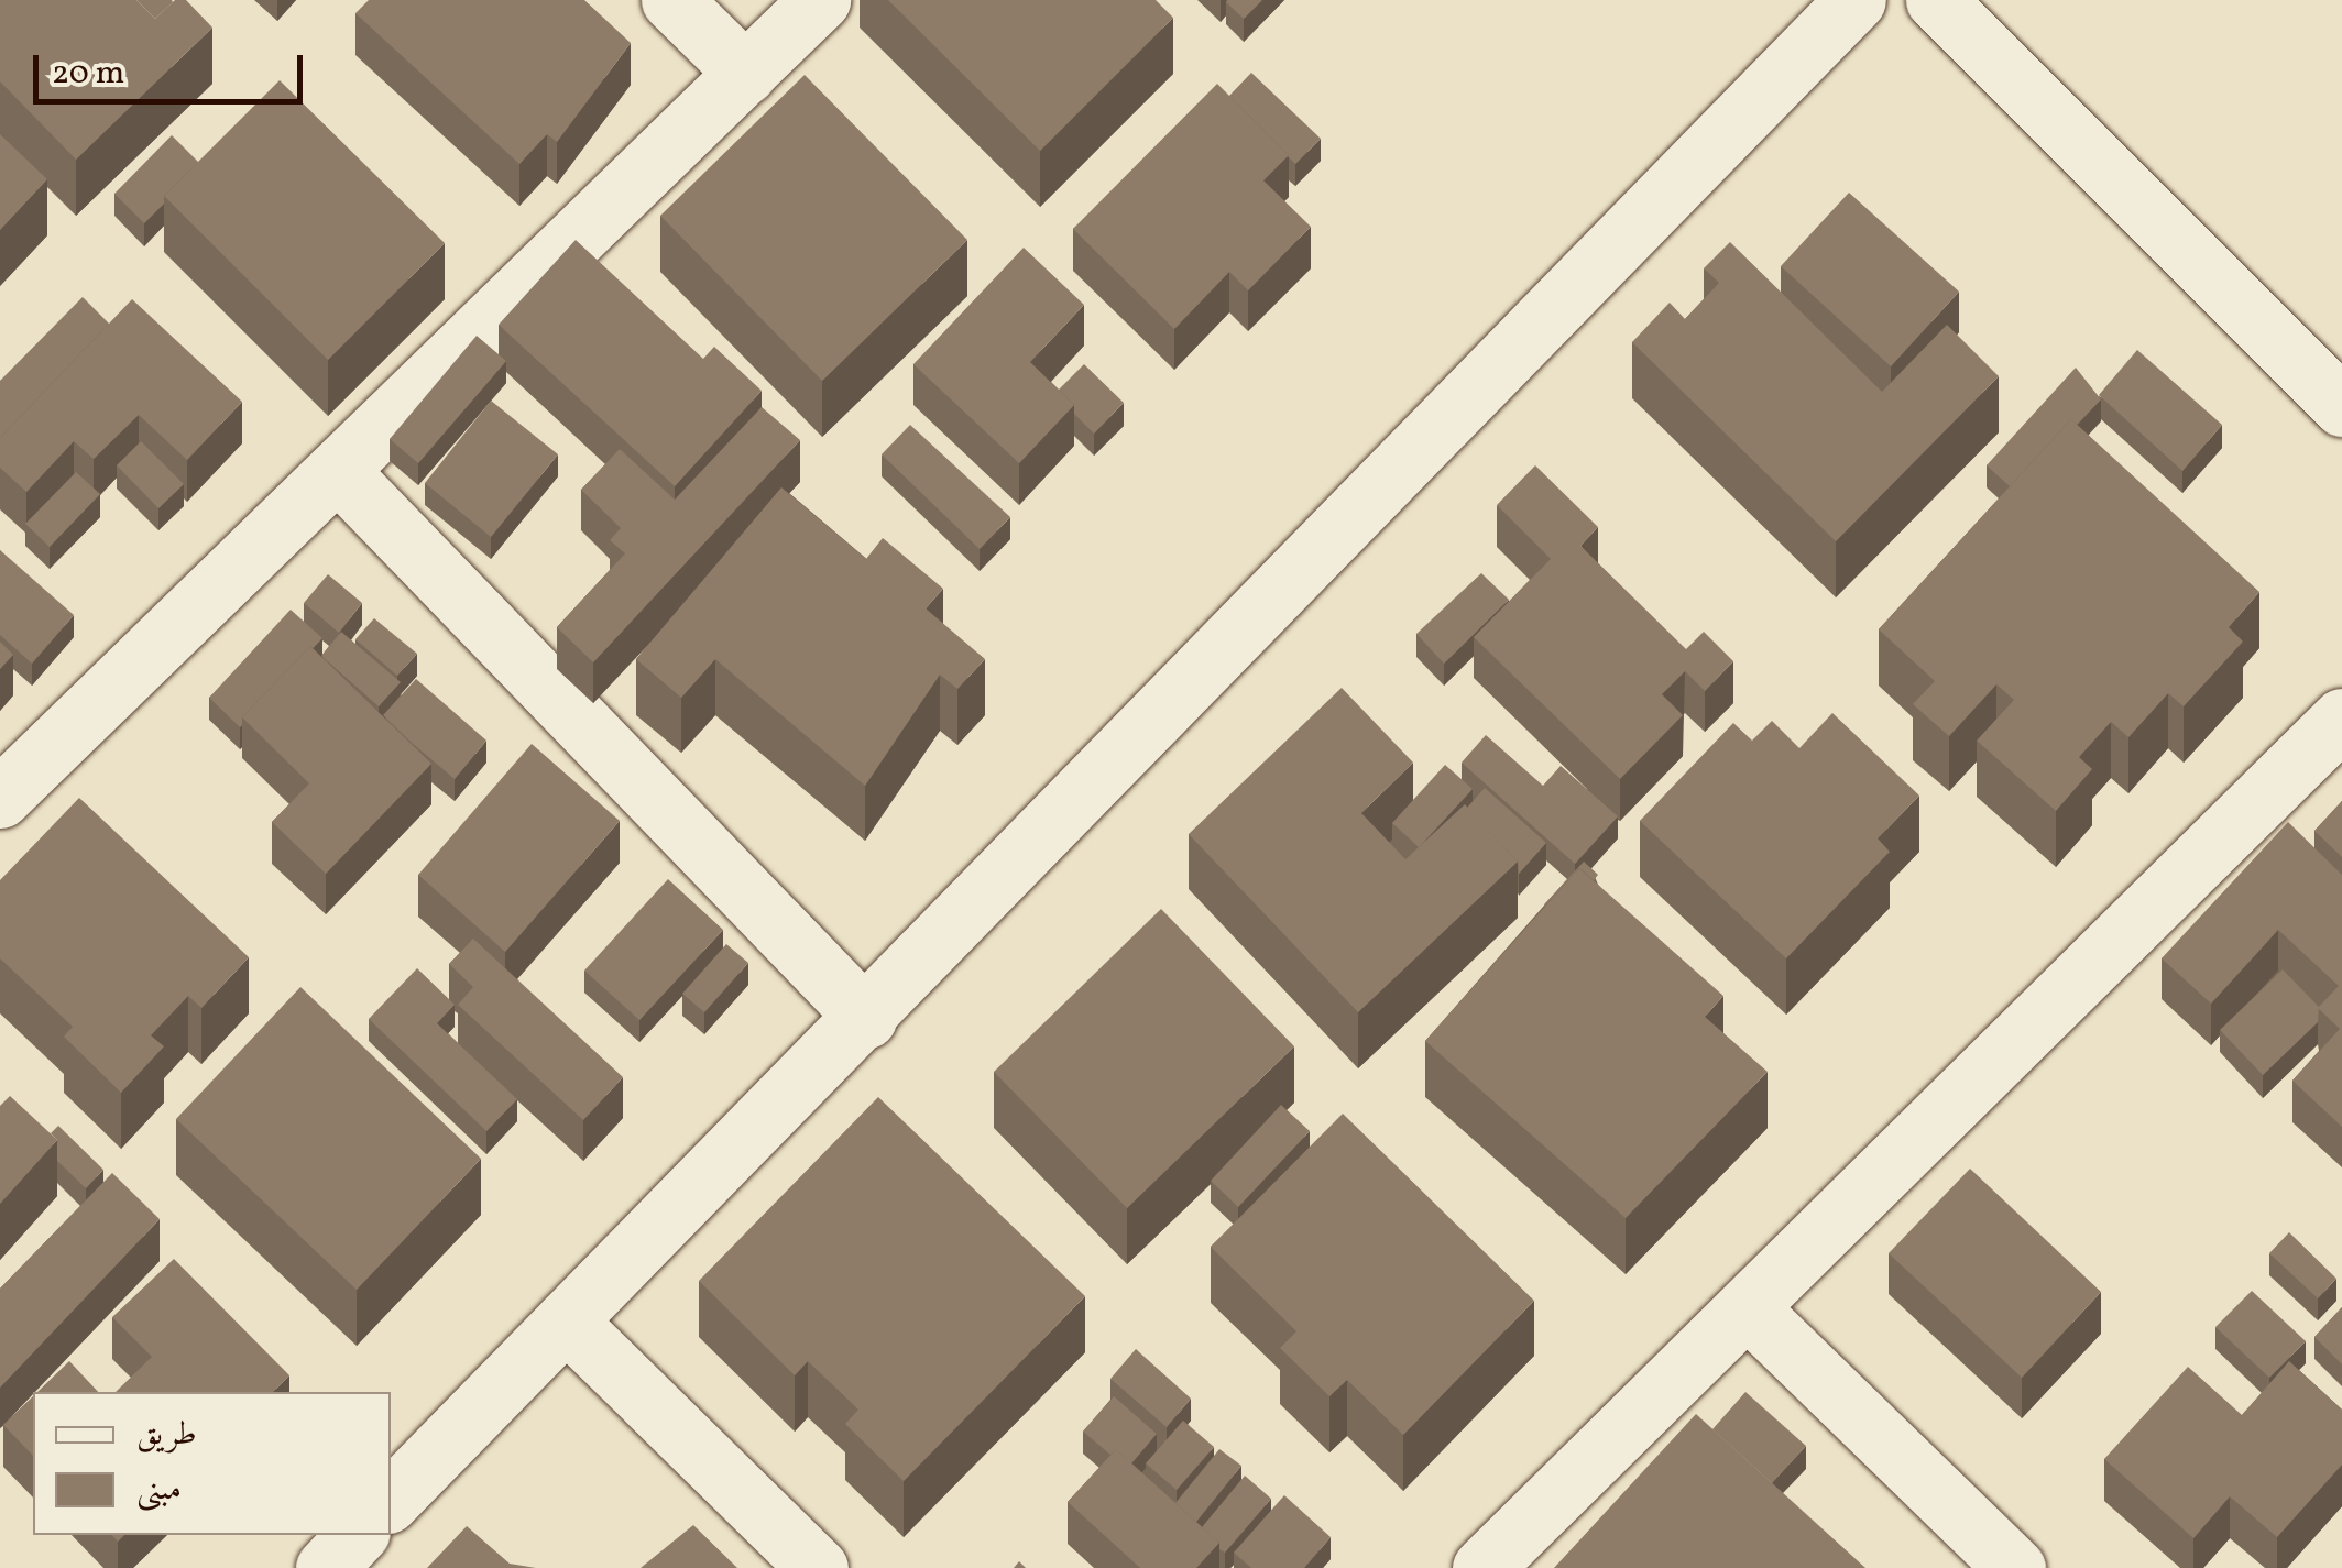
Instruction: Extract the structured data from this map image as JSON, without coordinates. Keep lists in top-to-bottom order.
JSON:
{
  "legend": ["طريق", "مبنى"],
  "scale_bar": "20 m"
}
